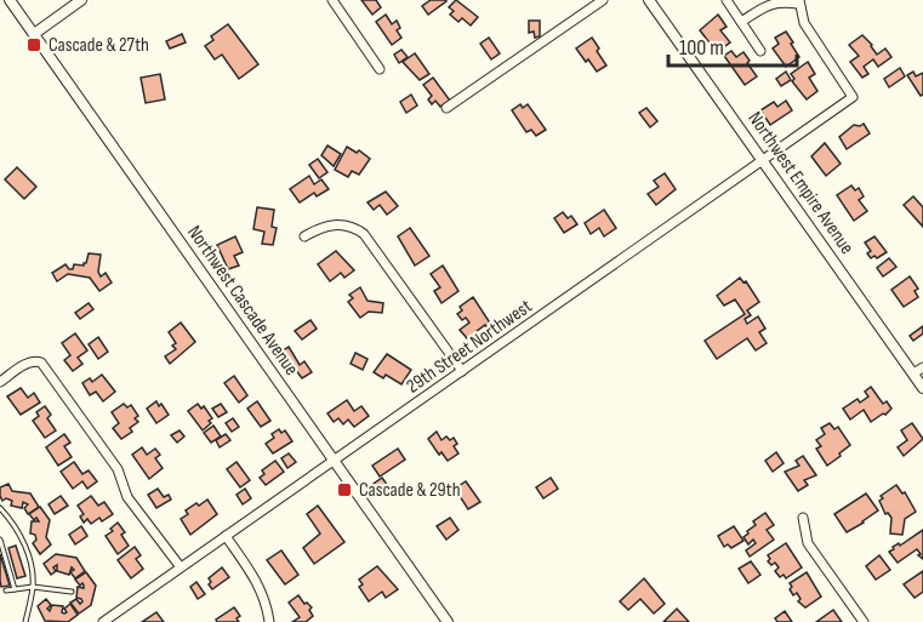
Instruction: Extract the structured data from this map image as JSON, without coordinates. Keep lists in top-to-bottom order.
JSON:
{
  "streets": {
    "street": ["Northwest Empire Avenue", "Northwest Cascade Avenue", "29th Street Northwest"]
  },
  "crossings": [
    ["Northwest Empire Avenue", "29th Street Northwest"],
    ["Northwest Cascade Avenue", "29th Street Northwest"]
  ],
  "places": {
    "transit": ["Cascade & 27th", "Cascade & 29th"]
  },
  "scale_bar": "100 m"
}
